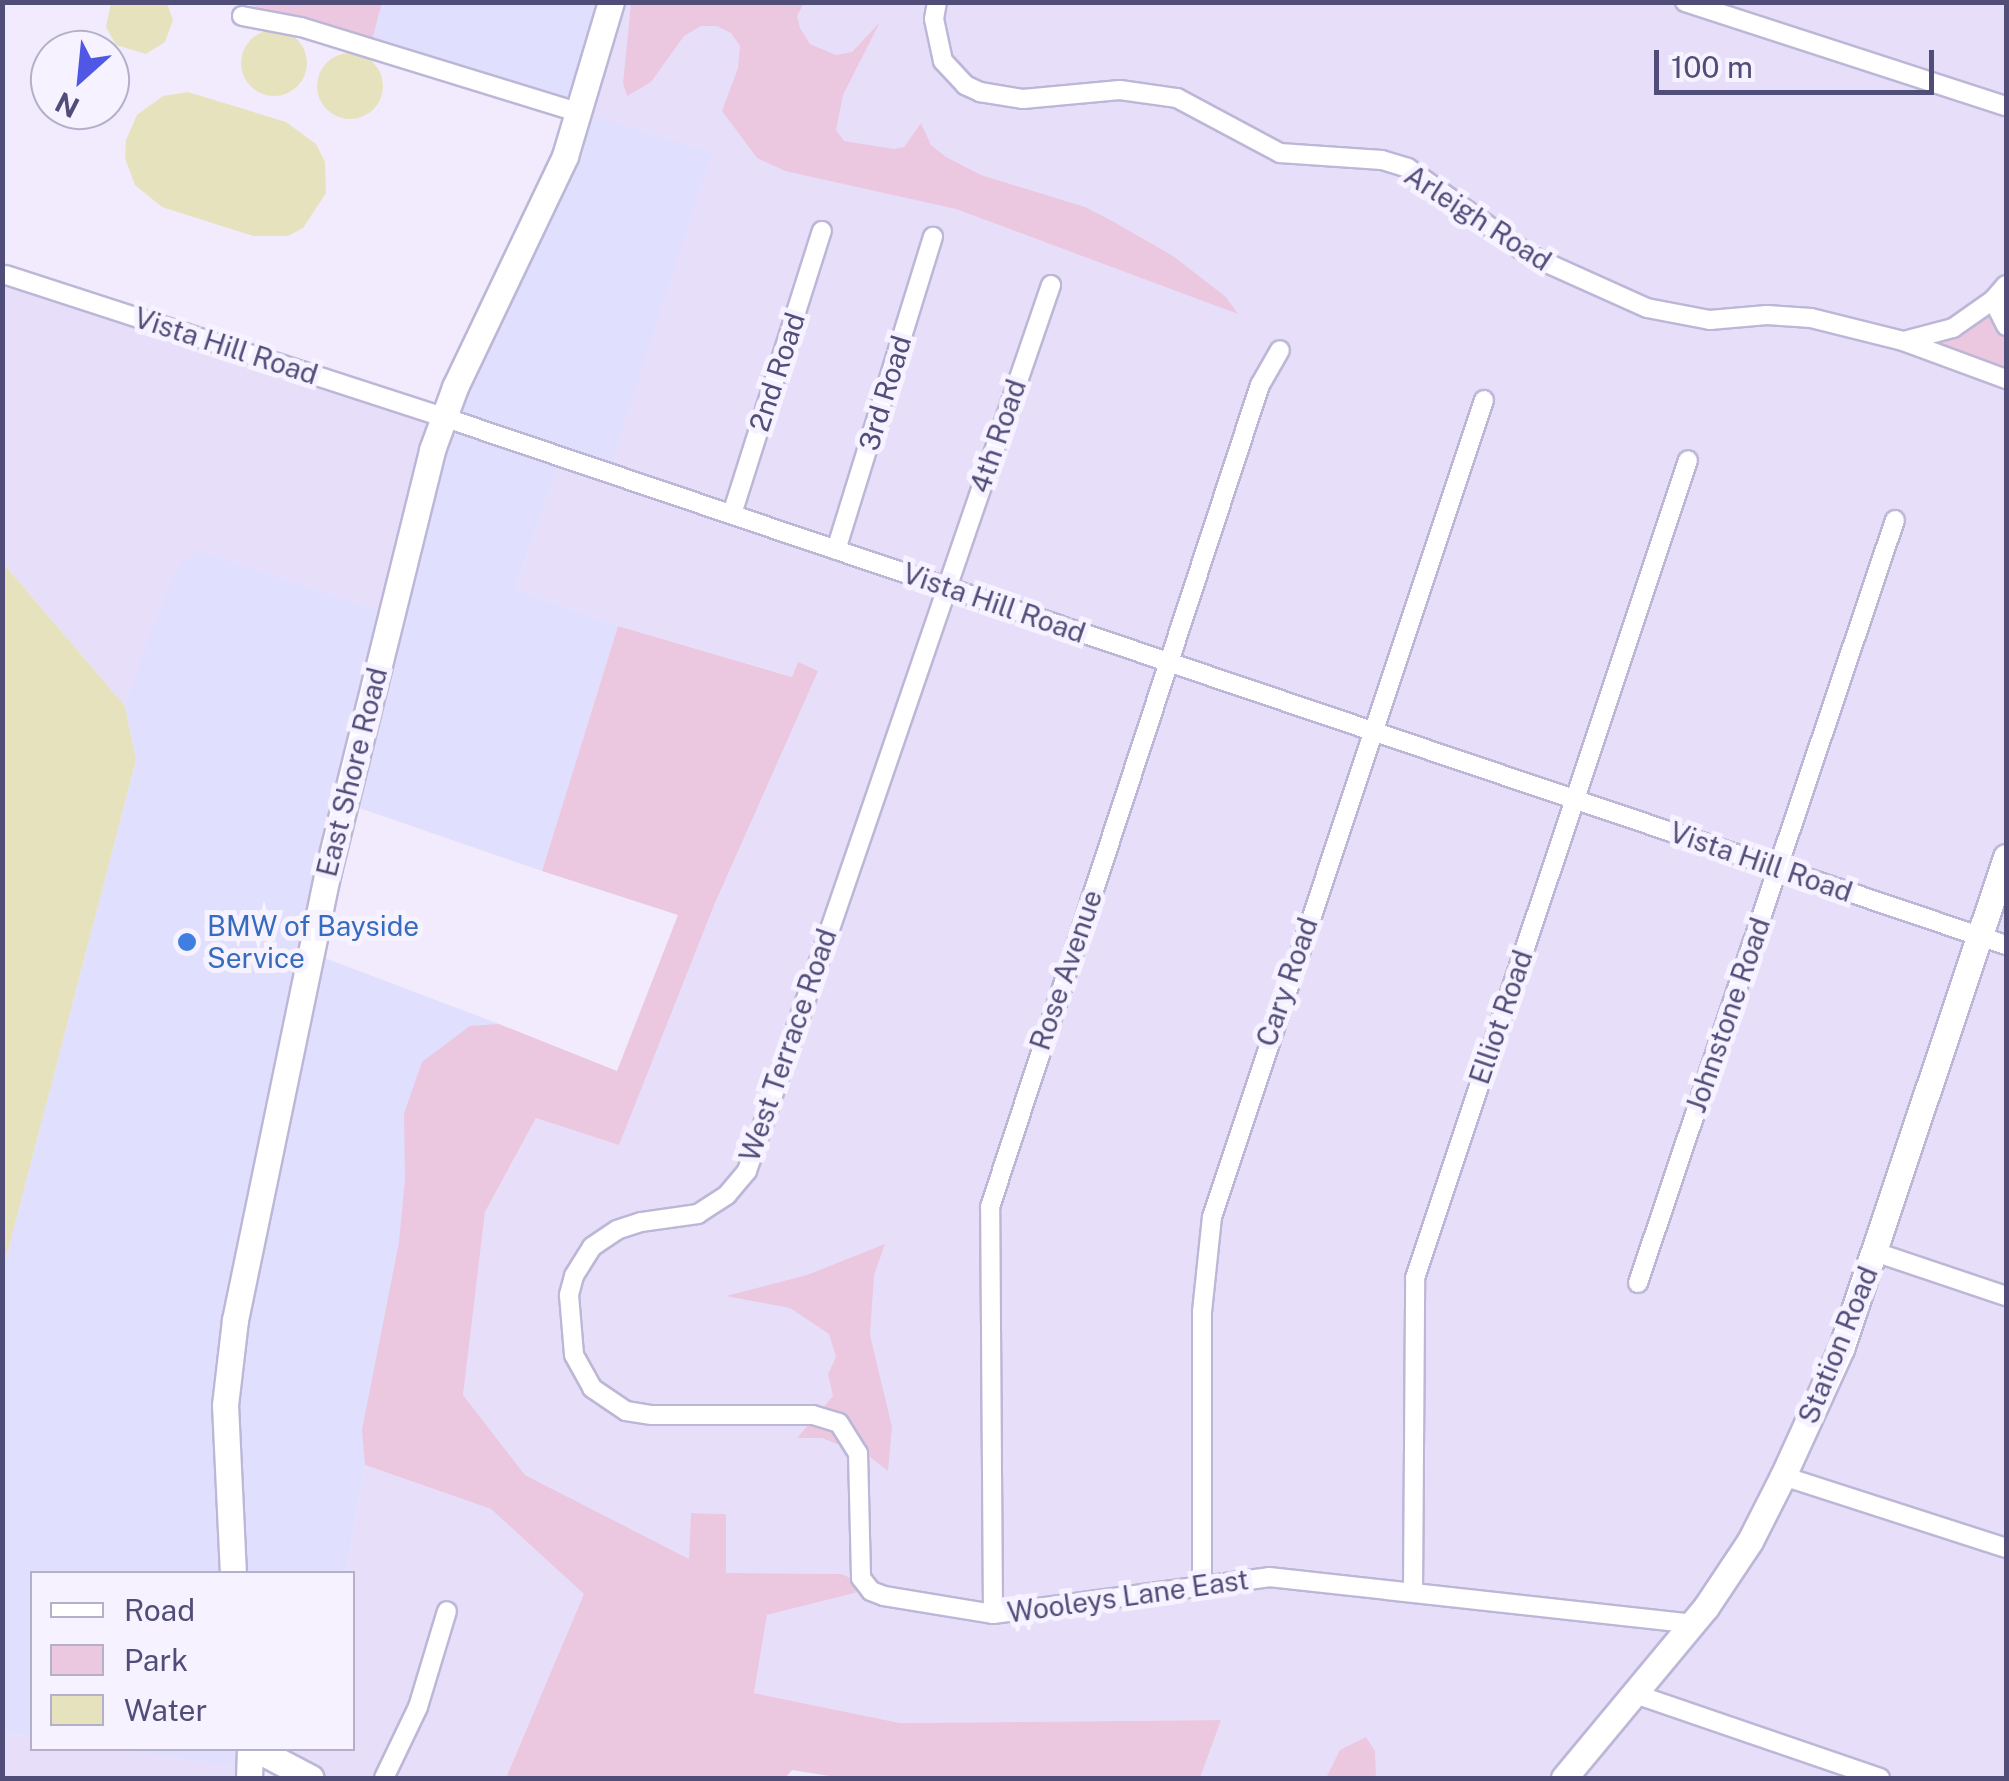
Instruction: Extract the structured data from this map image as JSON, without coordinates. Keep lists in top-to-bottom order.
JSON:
{
  "streets": {
    "main road": ["East Shore Road", "Station Road"],
    "street": [
      "Arleigh Road",
      "Vista Hill Road",
      "2nd Road",
      "3rd Road",
      "4th Road",
      "Rose Avenue",
      "Cary Road",
      "Johnstone Road",
      "Elliot Road",
      "West Terrace Road",
      "Wooleys Lane East"
    ]
  },
  "crossings": [
    ["Vista Hill Road", "2nd Road"],
    ["Vista Hill Road", "3rd Road"],
    ["Vista Hill Road", "4th Road"],
    ["Vista Hill Road", "East Shore Road"],
    ["Vista Hill Road", "Rose Avenue"],
    ["Vista Hill Road", "Cary Road"],
    ["Vista Hill Road", "Johnstone Road"],
    ["Vista Hill Road", "Elliot Road"],
    ["Vista Hill Road", "West Terrace Road"],
    ["Vista Hill Road", "Station Road"],
    ["4th Road", "West Terrace Road"],
    ["Rose Avenue", "Wooleys Lane East"],
    ["Cary Road", "Wooleys Lane East"],
    ["Elliot Road", "Wooleys Lane East"],
    ["West Terrace Road", "Wooleys Lane East"],
    ["Station Road", "Wooleys Lane East"]
  ],
  "places": ["BMW of Bayside Service"],
  "legend": ["Road", "Park", "Water"],
  "scale_bar": "100 m",
  "north": "bottom left"
}
